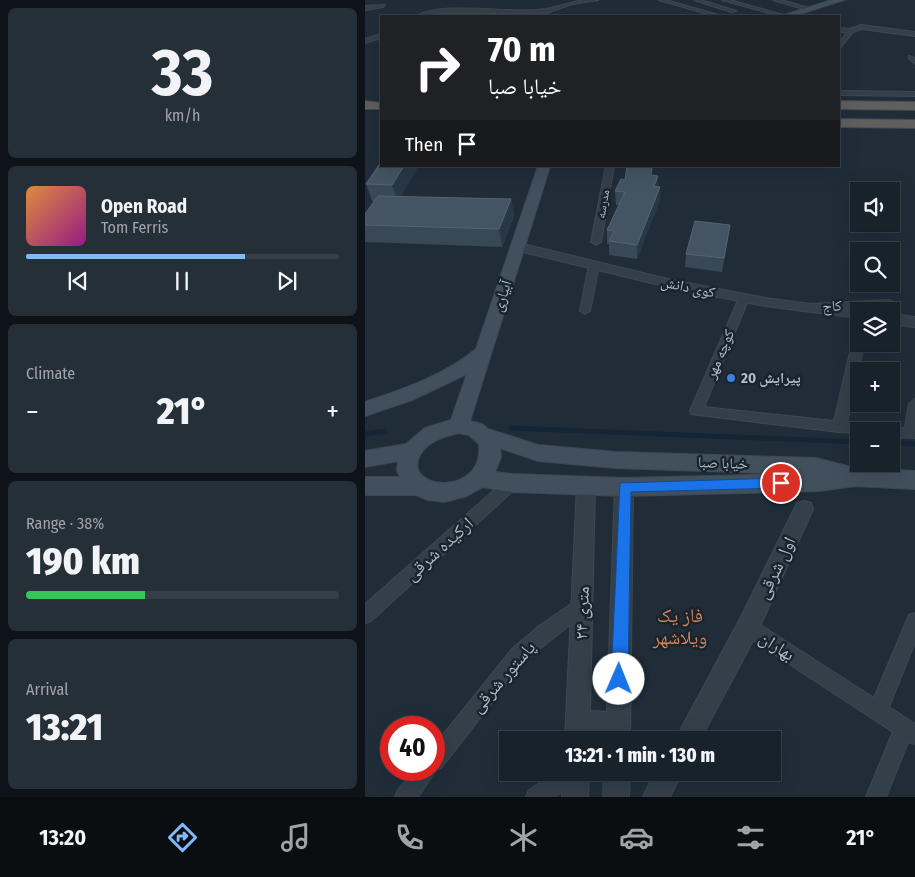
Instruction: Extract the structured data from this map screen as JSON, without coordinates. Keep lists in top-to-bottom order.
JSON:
{
  "streets": {
    "main road": ["آبیاری", "خیابا صبا"],
    "street": [
      "مدرسه",
      "کوی دانش",
      "کاج",
      "کوچه مهر",
      "ارکیده شرقی",
      "اول شرقی",
      "۲۴ متری",
      "بهاران",
      "پاستور شرقی"
    ]
  },
  "crossings": [
    ["کوی دانش", "آبیاری"],
    ["کوی دانش", "کاج"],
    ["کوی دانش", "کوچه مهر"],
    ["آبیاری", "خیابا صبا"],
    ["خیابا صبا", "ارکیده شرقی"],
    ["خیابا صبا", "۲۴ متری"],
    ["اول شرقی", "بهاران"],
    ["۲۴ متری", "پاستور شرقی"]
  ],
  "districts": ["فاز یک ویلاشهر"],
  "places": ["پیرایش 20"],
  "page": {
    "tile": [
      ["33", "km/h"],
      "Climate",
      ["Range · 38%", "190 km"],
      ["Arrival", "13:21"]
    ],
    "turn": ["70 m", "خیابا صبا"],
    "then": "Then",
    "map_buttons": ["+", "−"],
    "song": ["Open Road", "Tom Ferris"],
    "heat": ["−", "21°", "+"],
    "limit": "40",
    "trip": "13:21 · 1 min · 130 m",
    "tabs": ["13:20", "21°"]
  }
}
